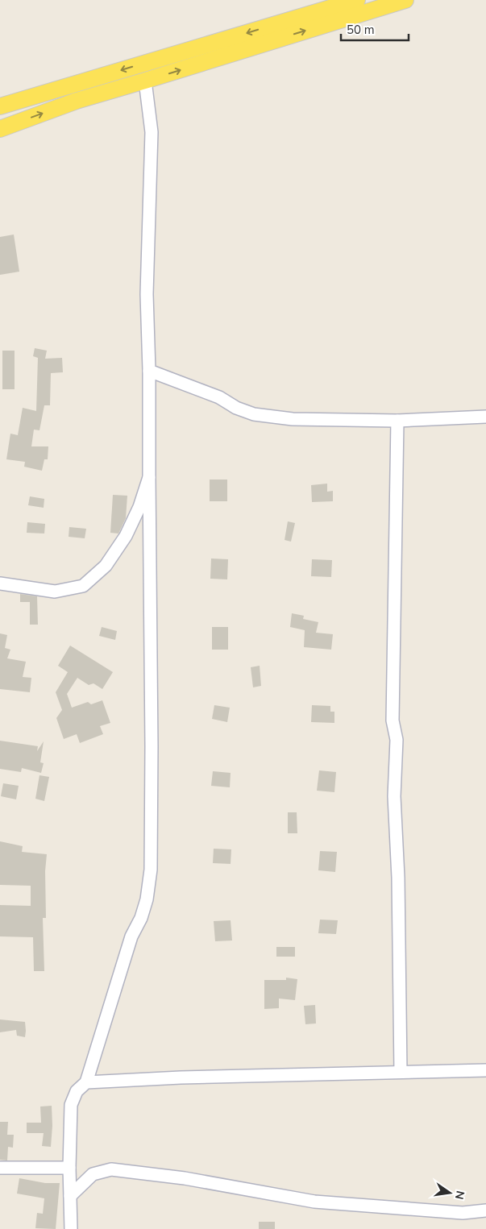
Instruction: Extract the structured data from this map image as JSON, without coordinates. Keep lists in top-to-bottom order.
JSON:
{
  "scale_bar": "50 m",
  "north": "right"
}
